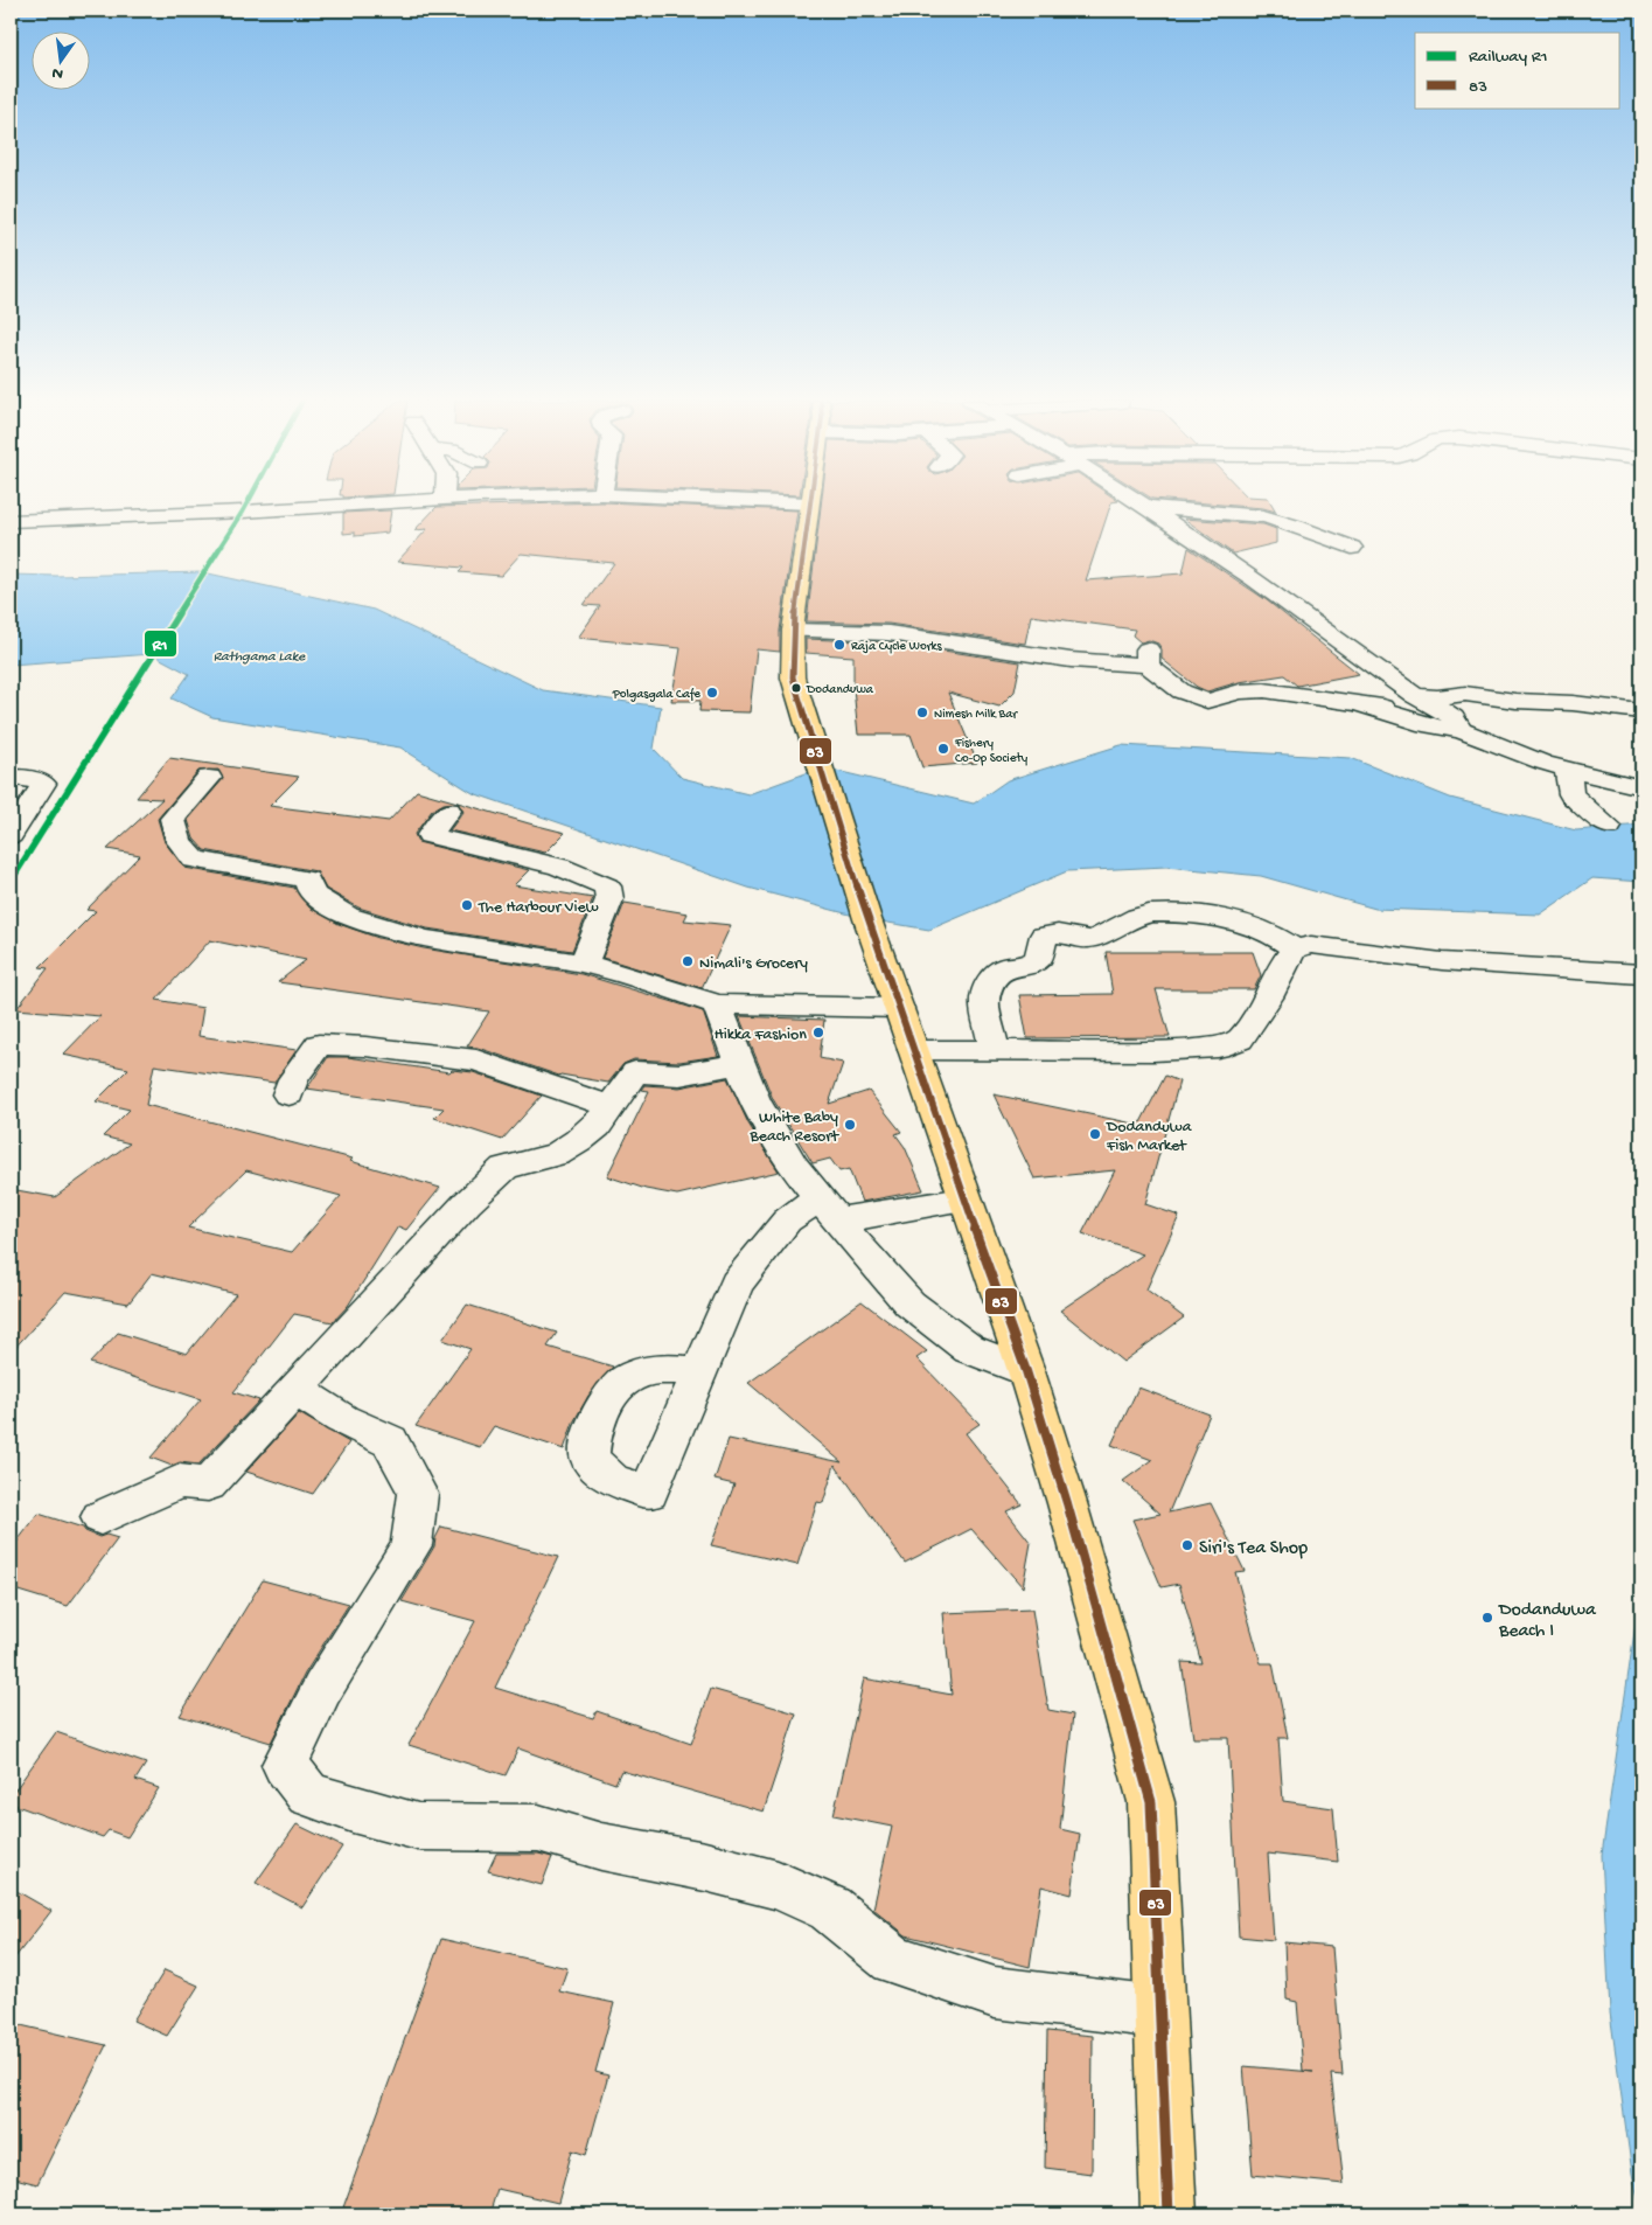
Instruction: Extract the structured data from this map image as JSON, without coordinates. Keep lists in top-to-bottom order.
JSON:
{
  "water": ["Rathgama Lake"],
  "places": [
    "Raja Cycle Works",
    "Dodanduwa",
    "Polgasgala Cafe",
    "Nimesh Milk Bar",
    "Fishery Co-Op Society",
    "The Harbour View",
    "Nimali's Grocery",
    "Hikka Fashion",
    "White Baby Beach Resort",
    "Dodanduwa Fish Market",
    "Siri's Tea Shop",
    "Dodanduwa Beach I"
  ],
  "lines": ["rail line R1", "transit line 83"],
  "legend": ["Railway R1", "83"],
  "north": "bottom"
}
